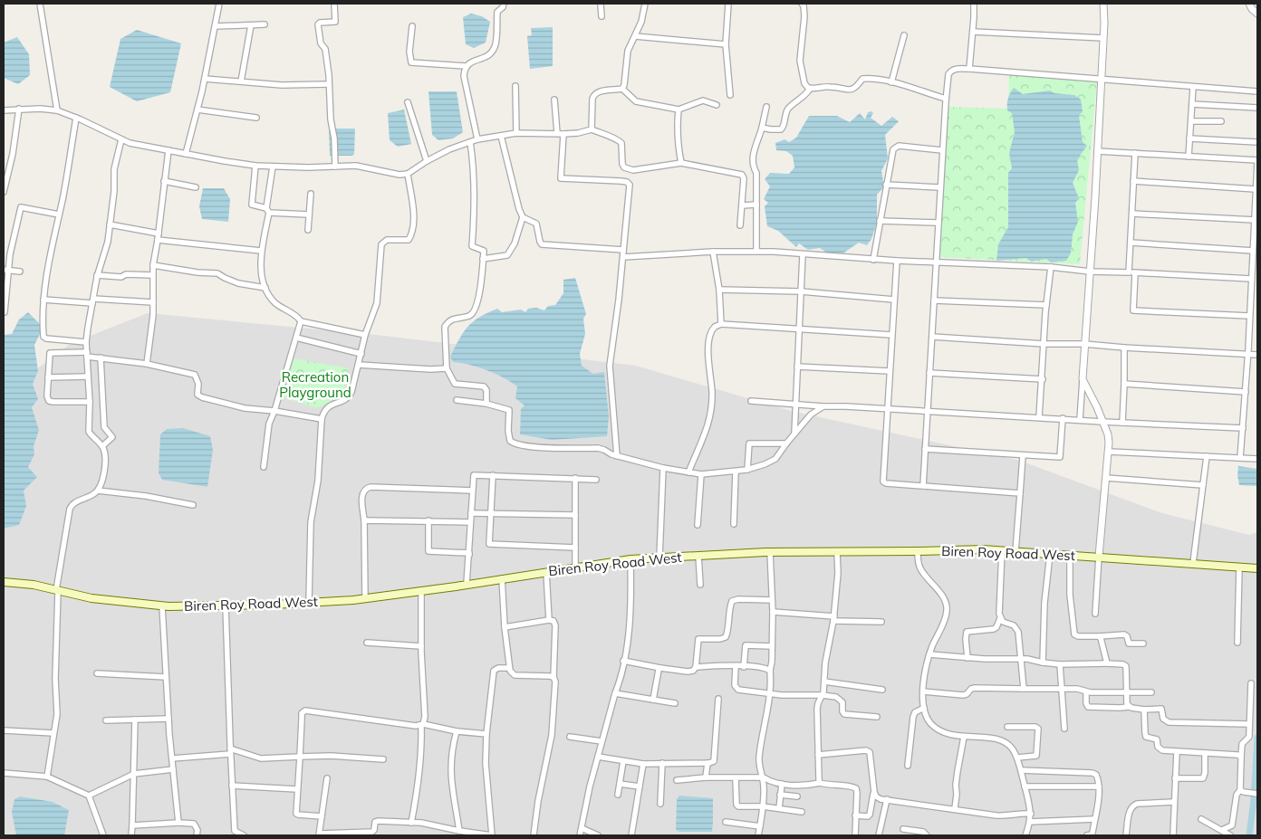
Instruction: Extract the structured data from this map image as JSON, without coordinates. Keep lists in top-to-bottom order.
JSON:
{
  "streets": {
    "main road": ["Biren Roy Road West"]
  },
  "parks": ["Recreation Playground"]
}
